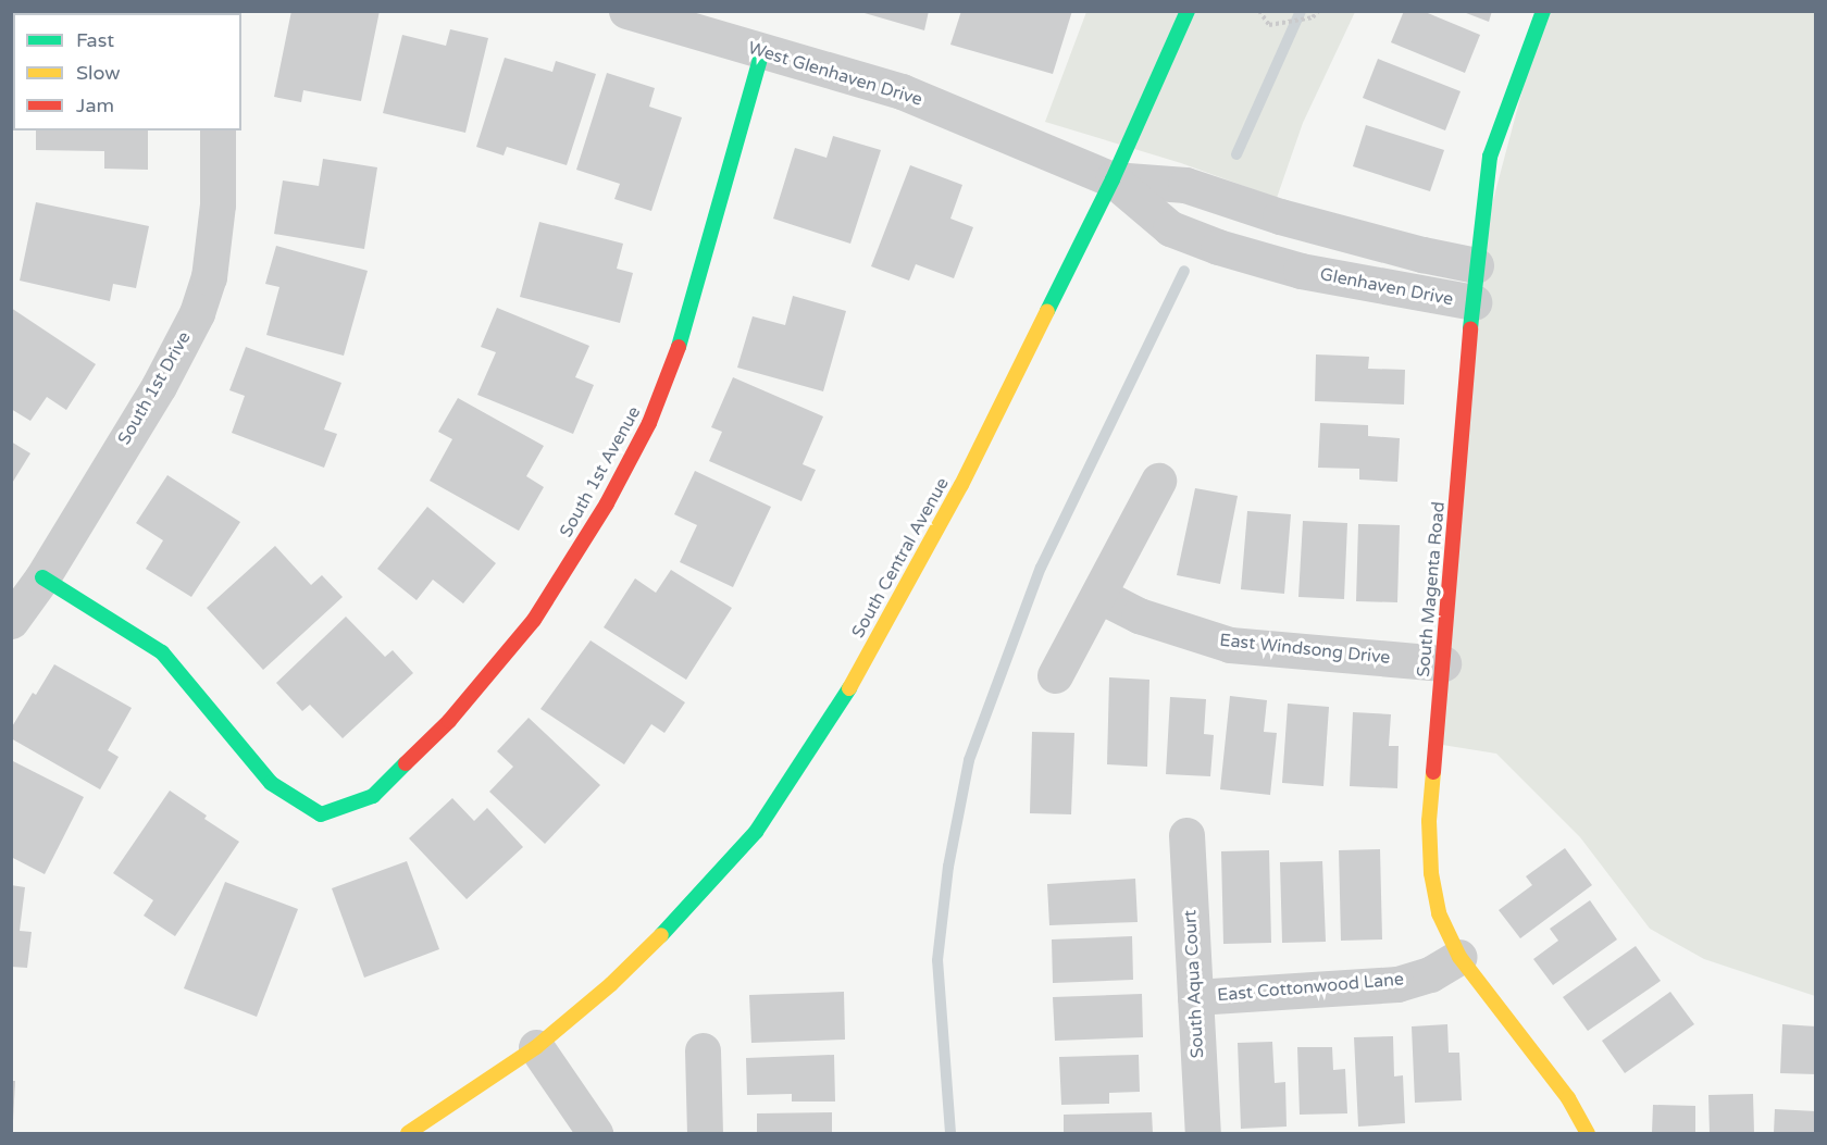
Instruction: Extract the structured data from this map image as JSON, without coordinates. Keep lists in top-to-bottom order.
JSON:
{
  "streets": {
    "street": [
      "West Glenhaven Drive",
      "Glenhaven Drive",
      "South 1st Drive",
      "South 1st Avenue",
      "South Central Avenue",
      "South Magenta Road",
      "East Windsong Drive",
      "South Aqua Court",
      "East Cottonwood Lane"
    ]
  },
  "crossings": [
    ["West Glenhaven Drive", "Glenhaven Drive"],
    ["West Glenhaven Drive", "South 1st Avenue"],
    ["West Glenhaven Drive", "South Central Avenue"],
    ["Glenhaven Drive", "South Central Avenue"],
    ["Glenhaven Drive", "South Magenta Road"],
    ["South 1st Drive", "South 1st Avenue"],
    ["South Magenta Road", "East Windsong Drive"],
    ["South Magenta Road", "East Cottonwood Lane"],
    ["South Aqua Court", "East Cottonwood Lane"]
  ],
  "legend": ["Fast", "Slow", "Jam"]
}
